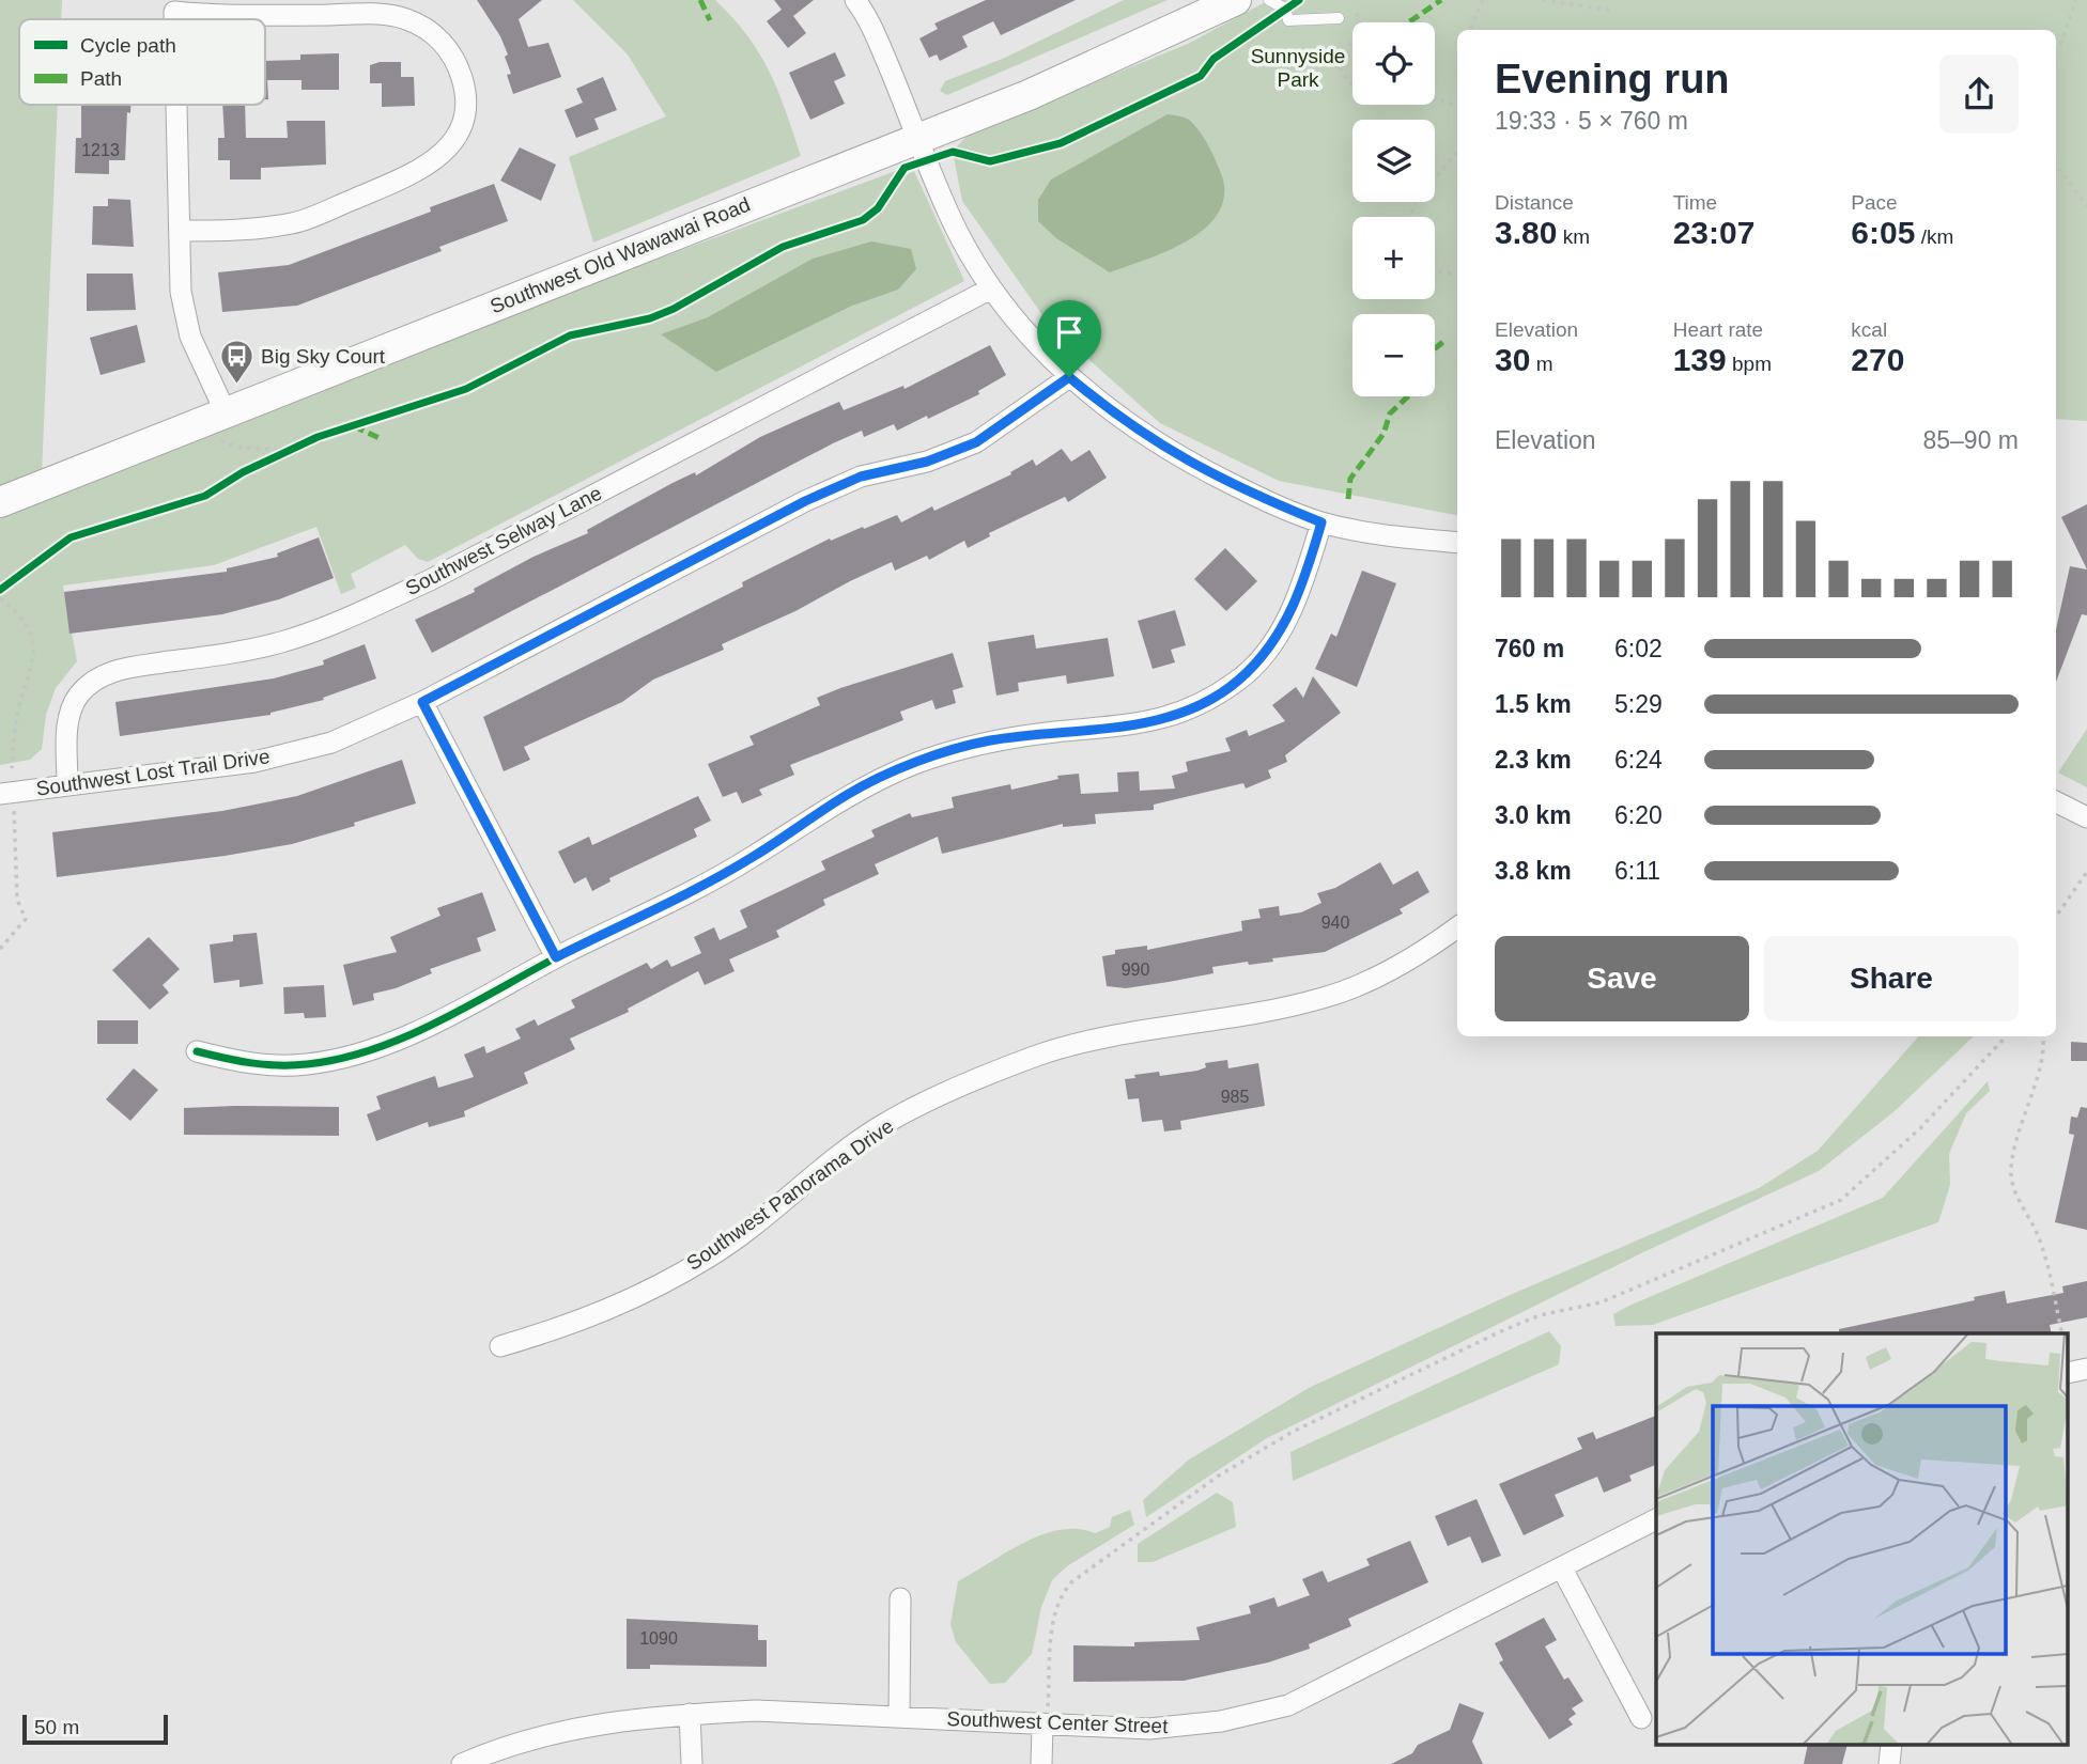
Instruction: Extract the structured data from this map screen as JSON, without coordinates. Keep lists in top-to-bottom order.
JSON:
{
  "streets": {
    "main road": ["Southwest Old Wawawai Road"],
    "street": [
      "Southwest Selway Lane",
      "Southwest Lost Trail Drive",
      "Southwest Panorama Drive",
      "Southwest Center Street"
    ]
  },
  "crossings": [
    ["Southwest Selway Lane", "Southwest Lost Trail Drive"]
  ],
  "parks": ["Sunnyside Park"],
  "places": {
    "bus stop": ["Big Sky Court"]
  },
  "house_numbers": [
    "1213",
    "940",
    "990",
    "985",
    "1090"
  ],
  "legend": ["Cycle path", "Path"],
  "scale_bar": "50 m",
  "page": {
    "map_buttons": ["+", "−"],
    "heading": ["Evening run", "19:33 · 5 × 760 m"],
    "stats": [
      ["Distance", "3.80 km"],
      ["Time", "23:07"],
      ["Pace", "6:05 /km"],
      ["Elevation", "30 m"],
      ["Heart rate", "139 bpm"],
      ["kcal", "270"]
    ],
    "chart": ["Elevation", "85–90 m"],
    "list": [
      {
        "name": "760 m",
        "note": "6:02"
      },
      {
        "name": "1.5 km",
        "note": "5:29"
      },
      {
        "name": "2.3 km",
        "note": "6:24"
      },
      {
        "name": "3.0 km",
        "note": "6:20"
      },
      {
        "name": "3.8 km",
        "note": "6:11"
      }
    ],
    "buttons": ["Save", "Share"],
    "scale": "50 m"
  }
}
